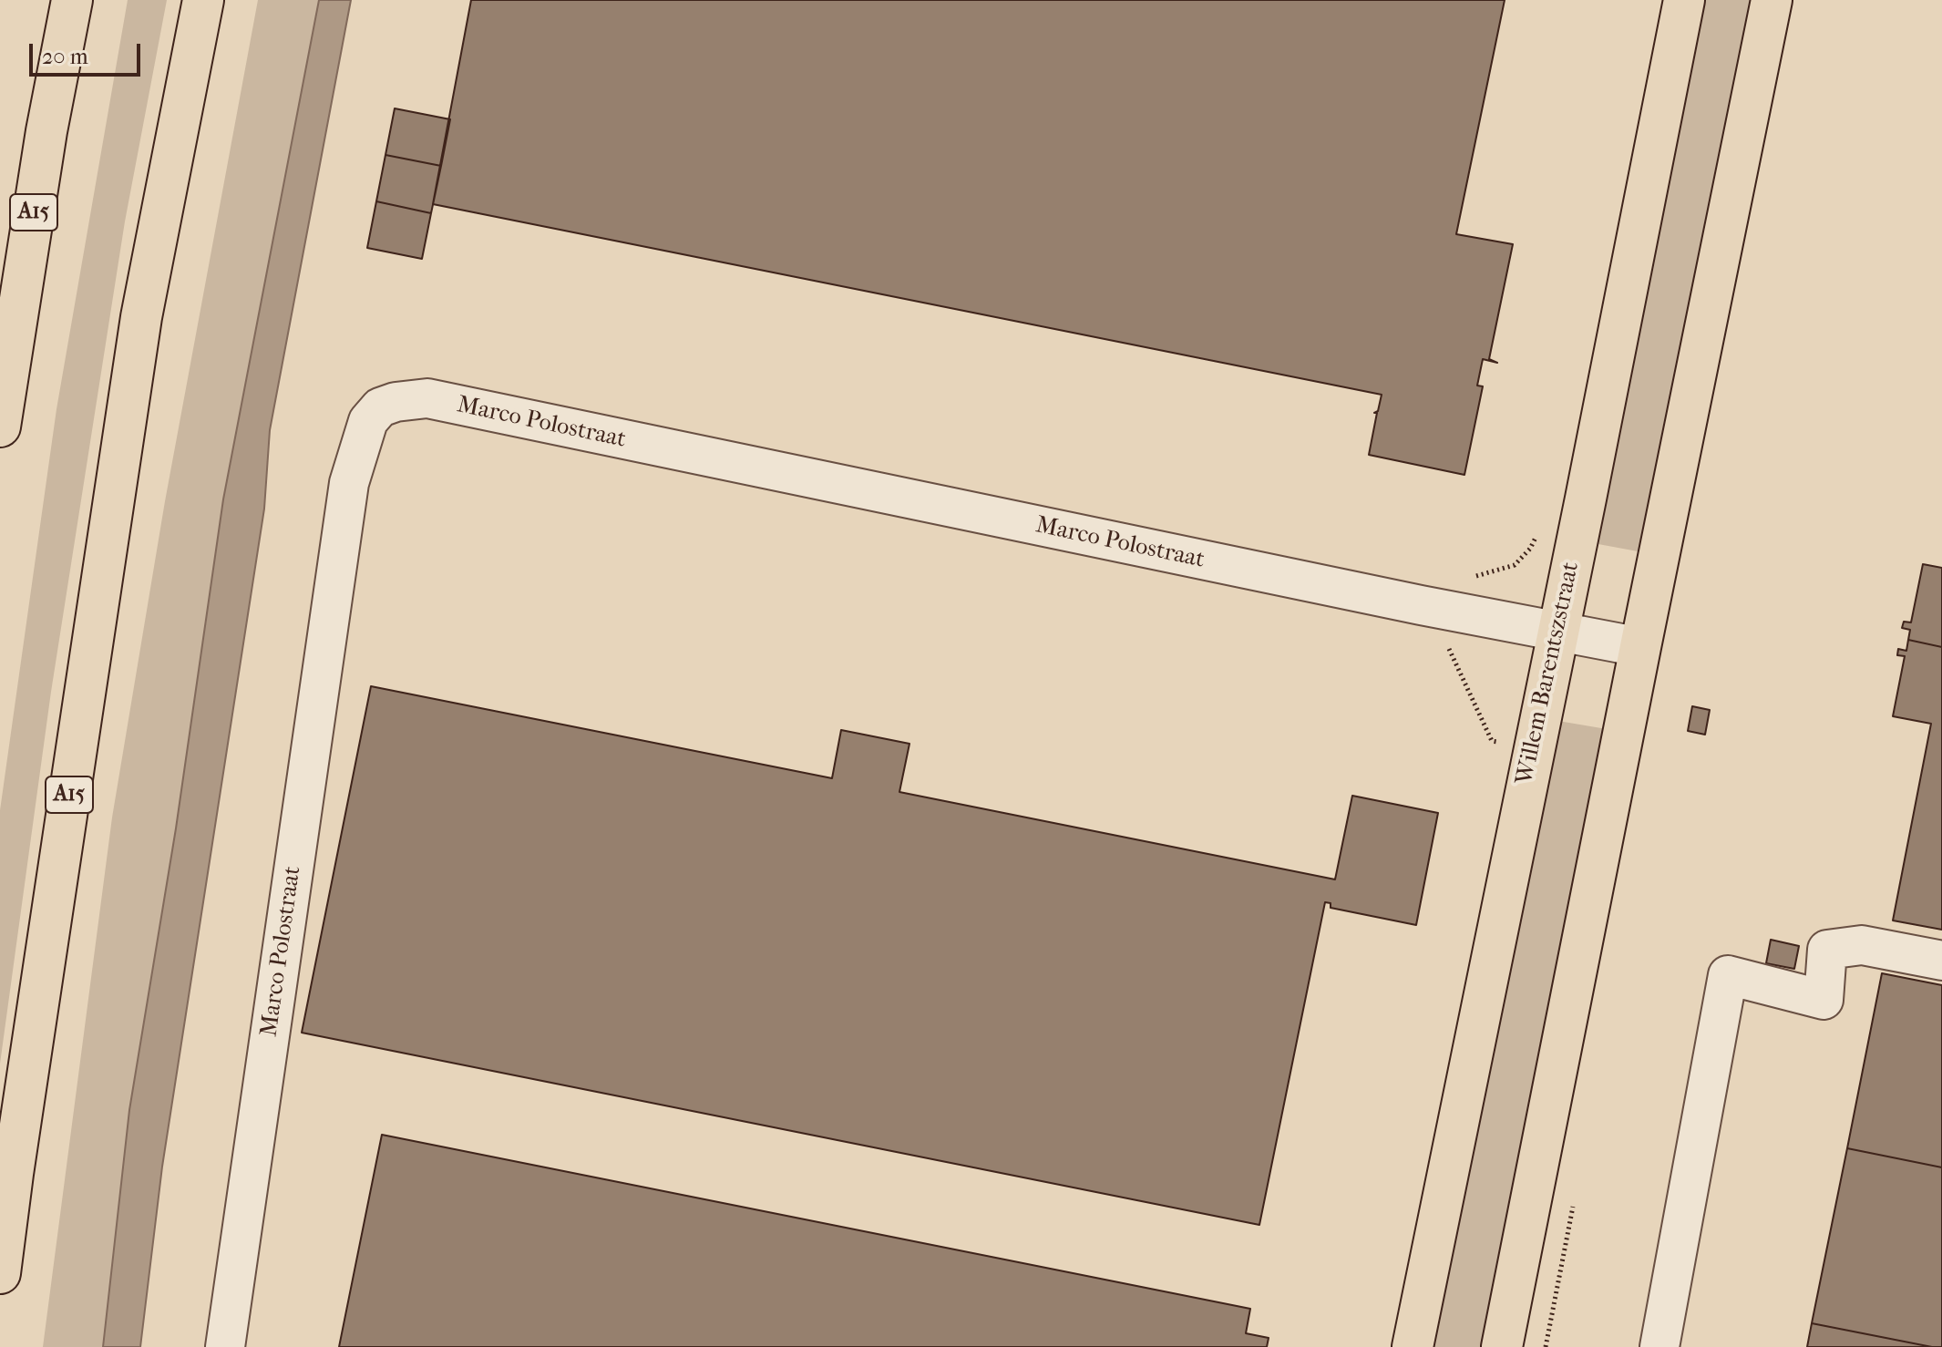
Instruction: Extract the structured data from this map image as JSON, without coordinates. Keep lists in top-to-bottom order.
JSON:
{
  "streets": {
    "main road": ["A15", "Willem Barentszstraat"],
    "street": ["Marco Polostraat"]
  },
  "crossings": [
    ["Marco Polostraat", "Willem Barentszstraat"]
  ],
  "scale_bar": "20 m"
}
